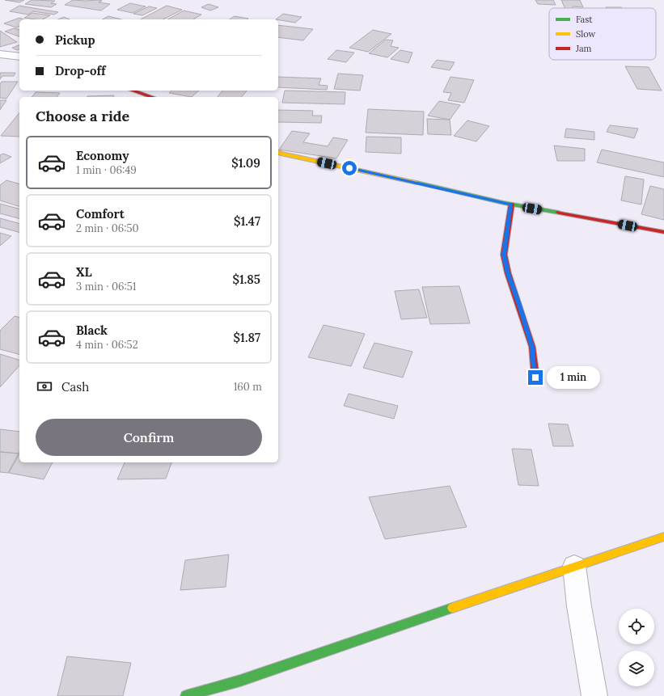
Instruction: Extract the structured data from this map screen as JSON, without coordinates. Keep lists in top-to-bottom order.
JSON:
{
  "legend": ["Fast", "Slow", "Jam"],
  "page": {
    "banner": ["Pickup", "Drop-off"],
    "heading": "Choose a ride",
    "list": [
      {
        "name": "Economy",
        "note": "1 min · 06:49",
        "value": "$1.09"
      },
      {
        "name": "Comfort",
        "note": "2 min · 06:50",
        "value": "$1.47"
      },
      {
        "name": "XL",
        "note": "3 min · 06:51",
        "value": "$1.85"
      },
      {
        "name": "Black",
        "note": "4 min · 06:52",
        "value": "$1.87"
      }
    ],
    "bubble": "1 min",
    "pay": ["Cash", "160 m"],
    "buttons": "Confirm"
  }
}
